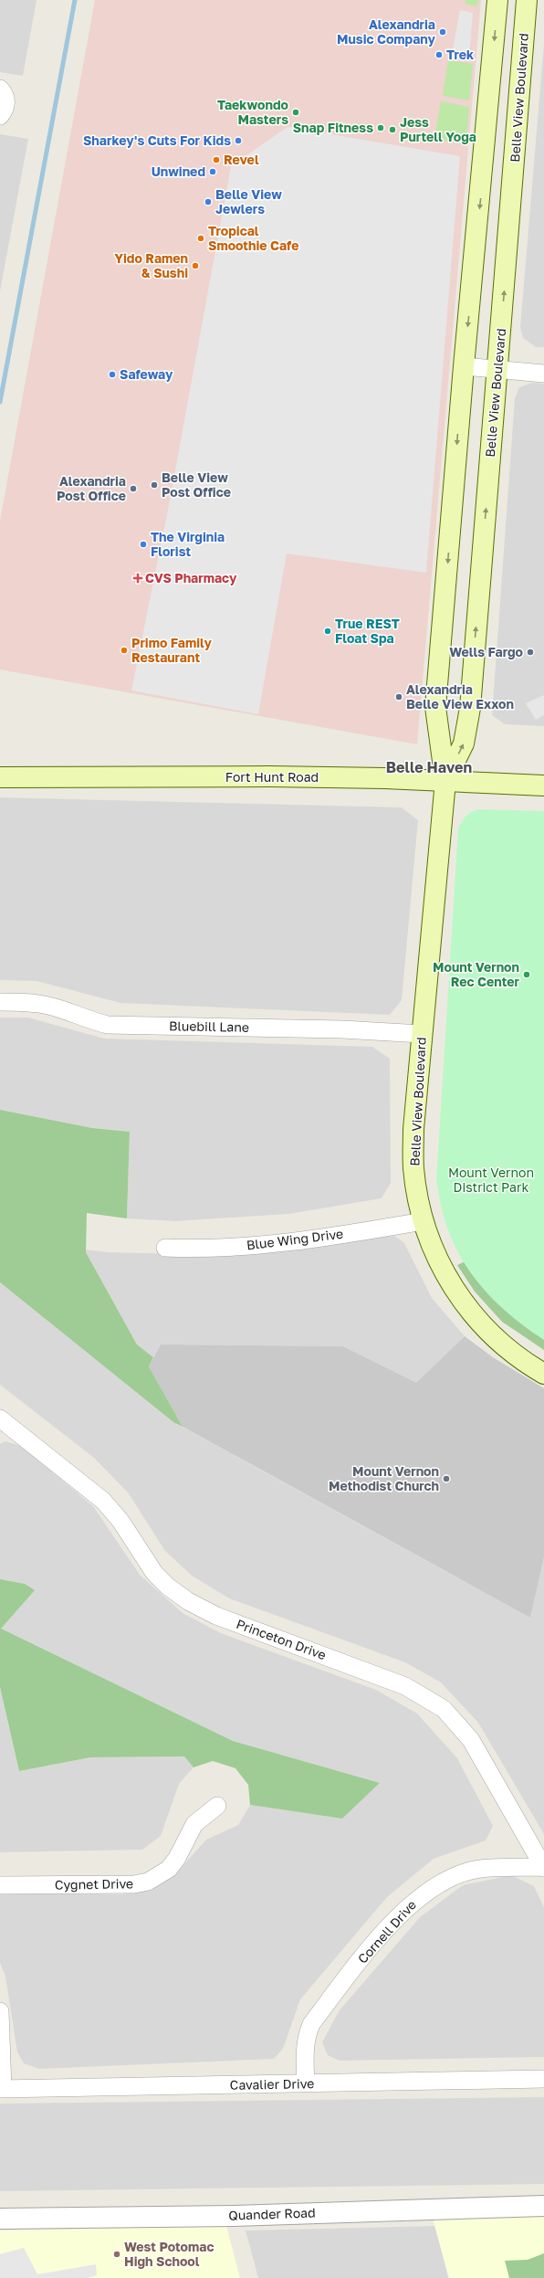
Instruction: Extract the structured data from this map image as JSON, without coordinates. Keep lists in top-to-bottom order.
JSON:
{
  "streets": {
    "main road": ["Belle View Boulevard", "Fort Hunt Road"],
    "street": [
      "Bluebill Lane",
      "Blue Wing Drive",
      "Princeton Drive",
      "Cygnet Drive",
      "Cornell Drive",
      "Cavalier Drive",
      "Quander Road"
    ]
  },
  "crossings": [
    ["Belle View Boulevard", "Fort Hunt Road"],
    ["Belle View Boulevard", "Bluebill Lane"],
    ["Belle View Boulevard", "Blue Wing Drive"],
    ["Princeton Drive", "Cornell Drive"],
    ["Cornell Drive", "Cavalier Drive"]
  ],
  "districts": ["Belle Haven"],
  "parks": ["Mount Vernon District Park"],
  "places": {
    "other": [
      "Alexandria Music Company",
      "Trek",
      "Taekwondo Masters",
      "Snap Fitness",
      "Jess Purtell Yoga",
      "Sharkey's Cuts For Kids",
      "Revel",
      "Unwined",
      "Belle View Jewlers",
      "Tropical Smoothie Cafe",
      "Yido Ramen & Sushi",
      "Safeway",
      "Belle View Post Office",
      "Alexandria Post Office",
      "The Virginia Florist",
      "True REST Float Spa",
      "Primo Family Restaurant",
      "Wells Fargo",
      "Alexandria Belle View Exxon",
      "Mount Vernon Rec Center",
      "Mount Vernon Methodist Church",
      "West Potomac High School"
    ],
    "health": ["CVS Pharmacy"]
  }
}
